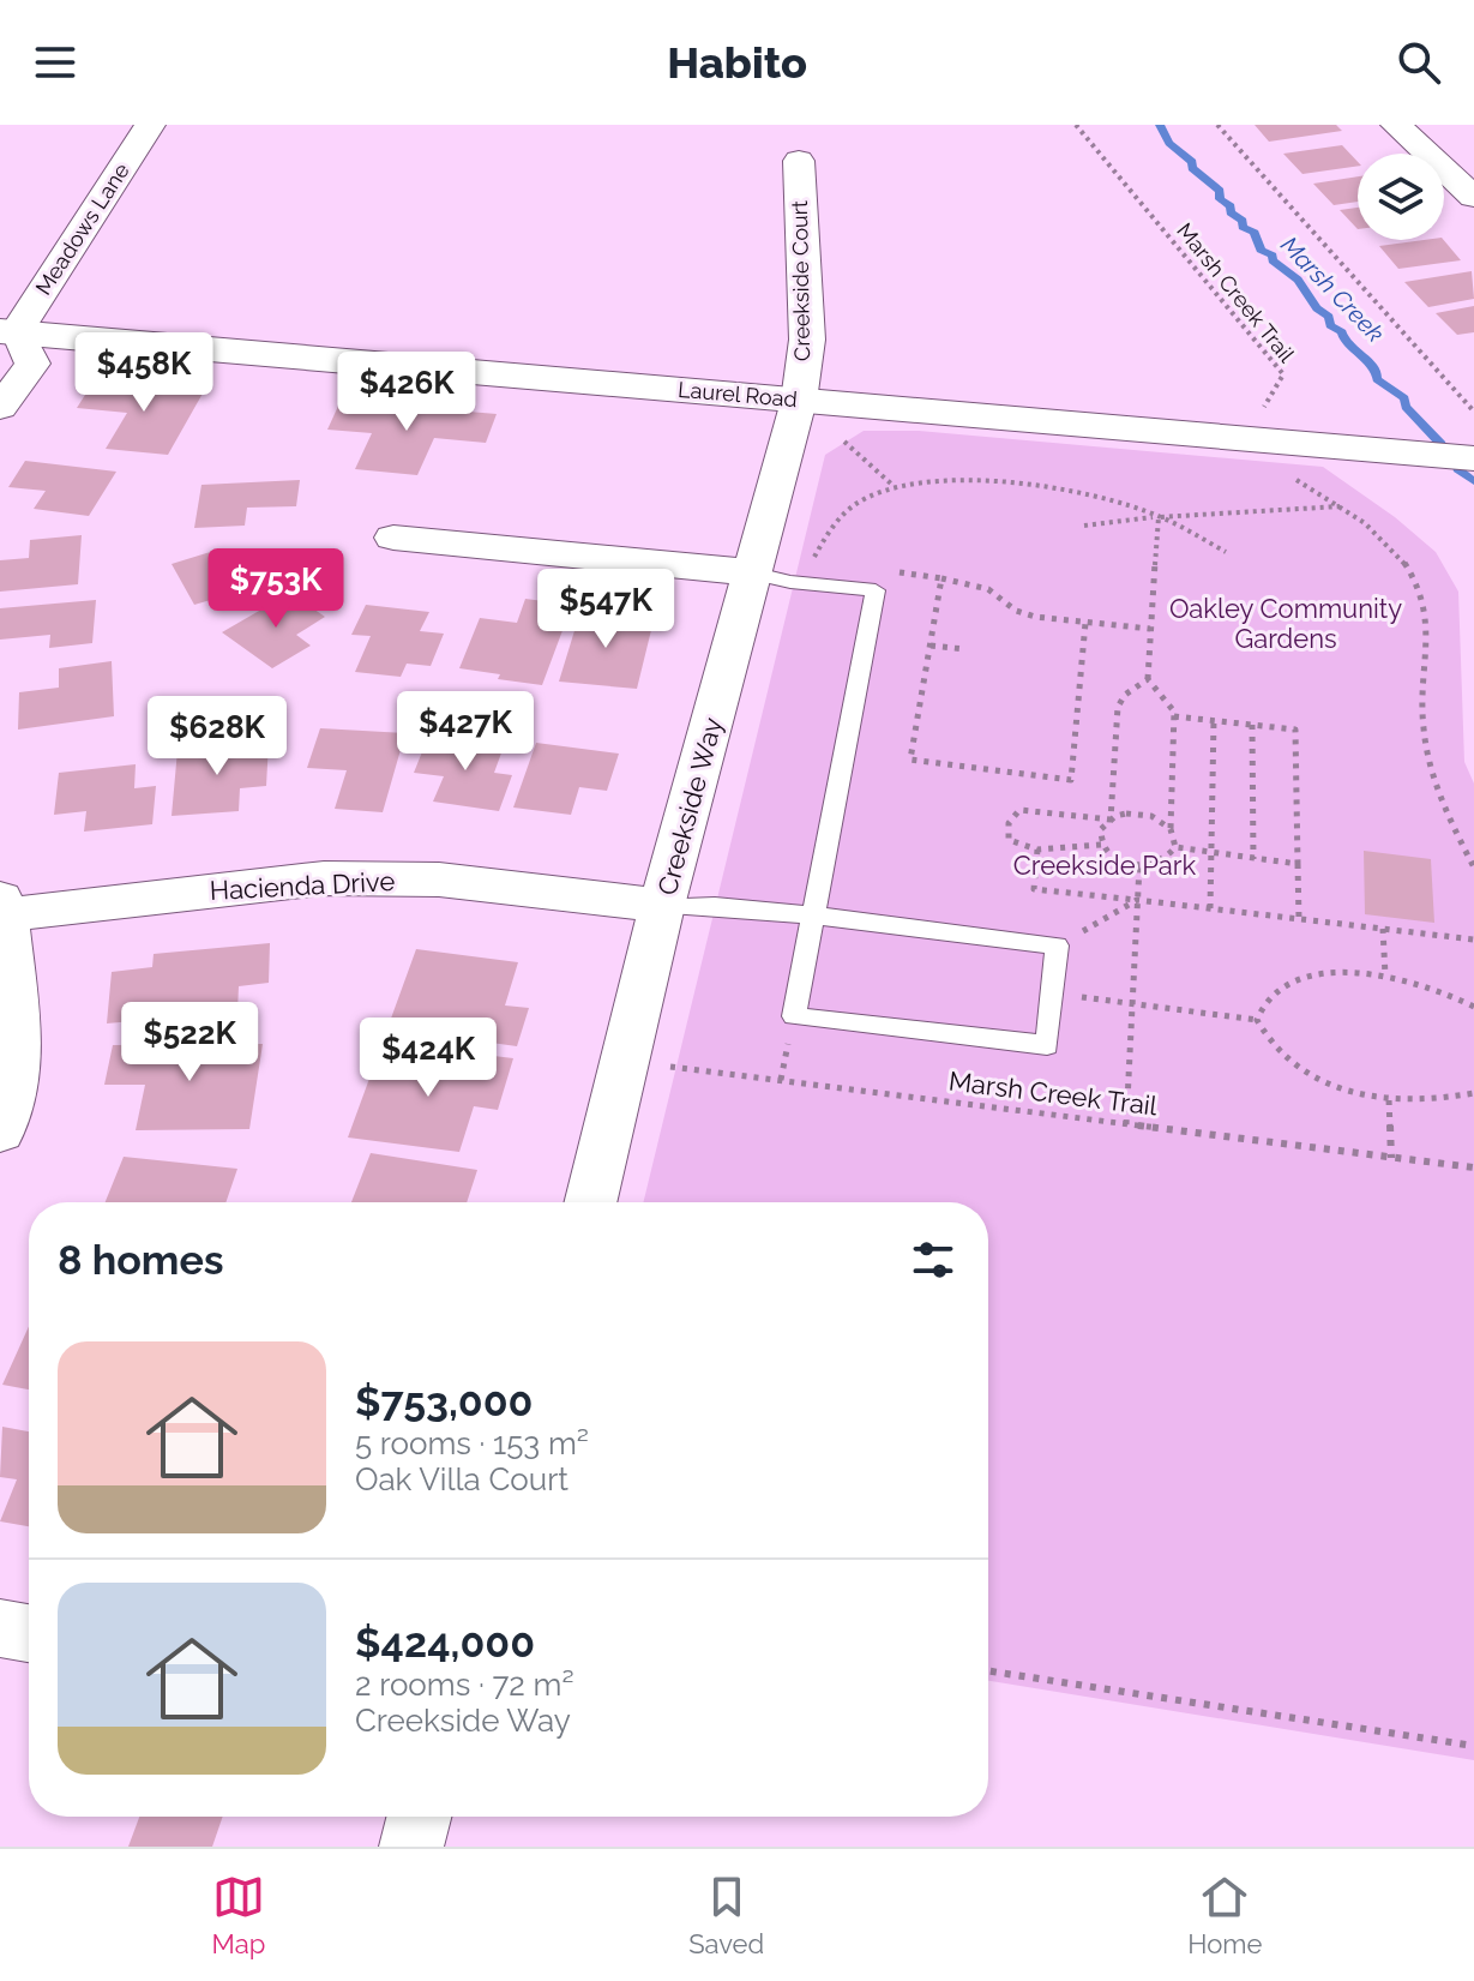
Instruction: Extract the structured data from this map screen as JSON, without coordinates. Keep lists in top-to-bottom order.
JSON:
{
  "streets": {
    "street": [
      "Meadows Lane",
      "Creekside Court",
      "Laurel Road",
      "Creekside Way",
      "Hacienda Drive"
    ],
    "path": ["Marsh Creek Trail"]
  },
  "crossings": [
    ["Meadows Lane", "Laurel Road"],
    ["Creekside Court", "Laurel Road"],
    ["Creekside Court", "Creekside Way"],
    ["Marsh Creek Trail", "Laurel Road"],
    ["Marsh Creek Trail", "Creekside Way"],
    ["Laurel Road", "Creekside Way"],
    ["Creekside Way", "Hacienda Drive"]
  ],
  "water": ["Marsh Creek"],
  "parks": ["Oakley Community Gardens", "Creekside Park"],
  "page": {
    "header": "Habito",
    "price": [
      "$458K",
      "$426K",
      "$753K",
      "$547K",
      "$427K",
      "$628K",
      "$522K",
      "$424K"
    ],
    "heading": "8 homes",
    "list": [
      {
        "name": "$753,000",
        "note": "5 rooms · 153 m² · Oak Villa Court"
      },
      {
        "name": "$424,000",
        "note": "2 rooms · 72 m² · Creekside Way"
      }
    ],
    "tabs": ["Map", "Saved", "Home"]
  }
}
